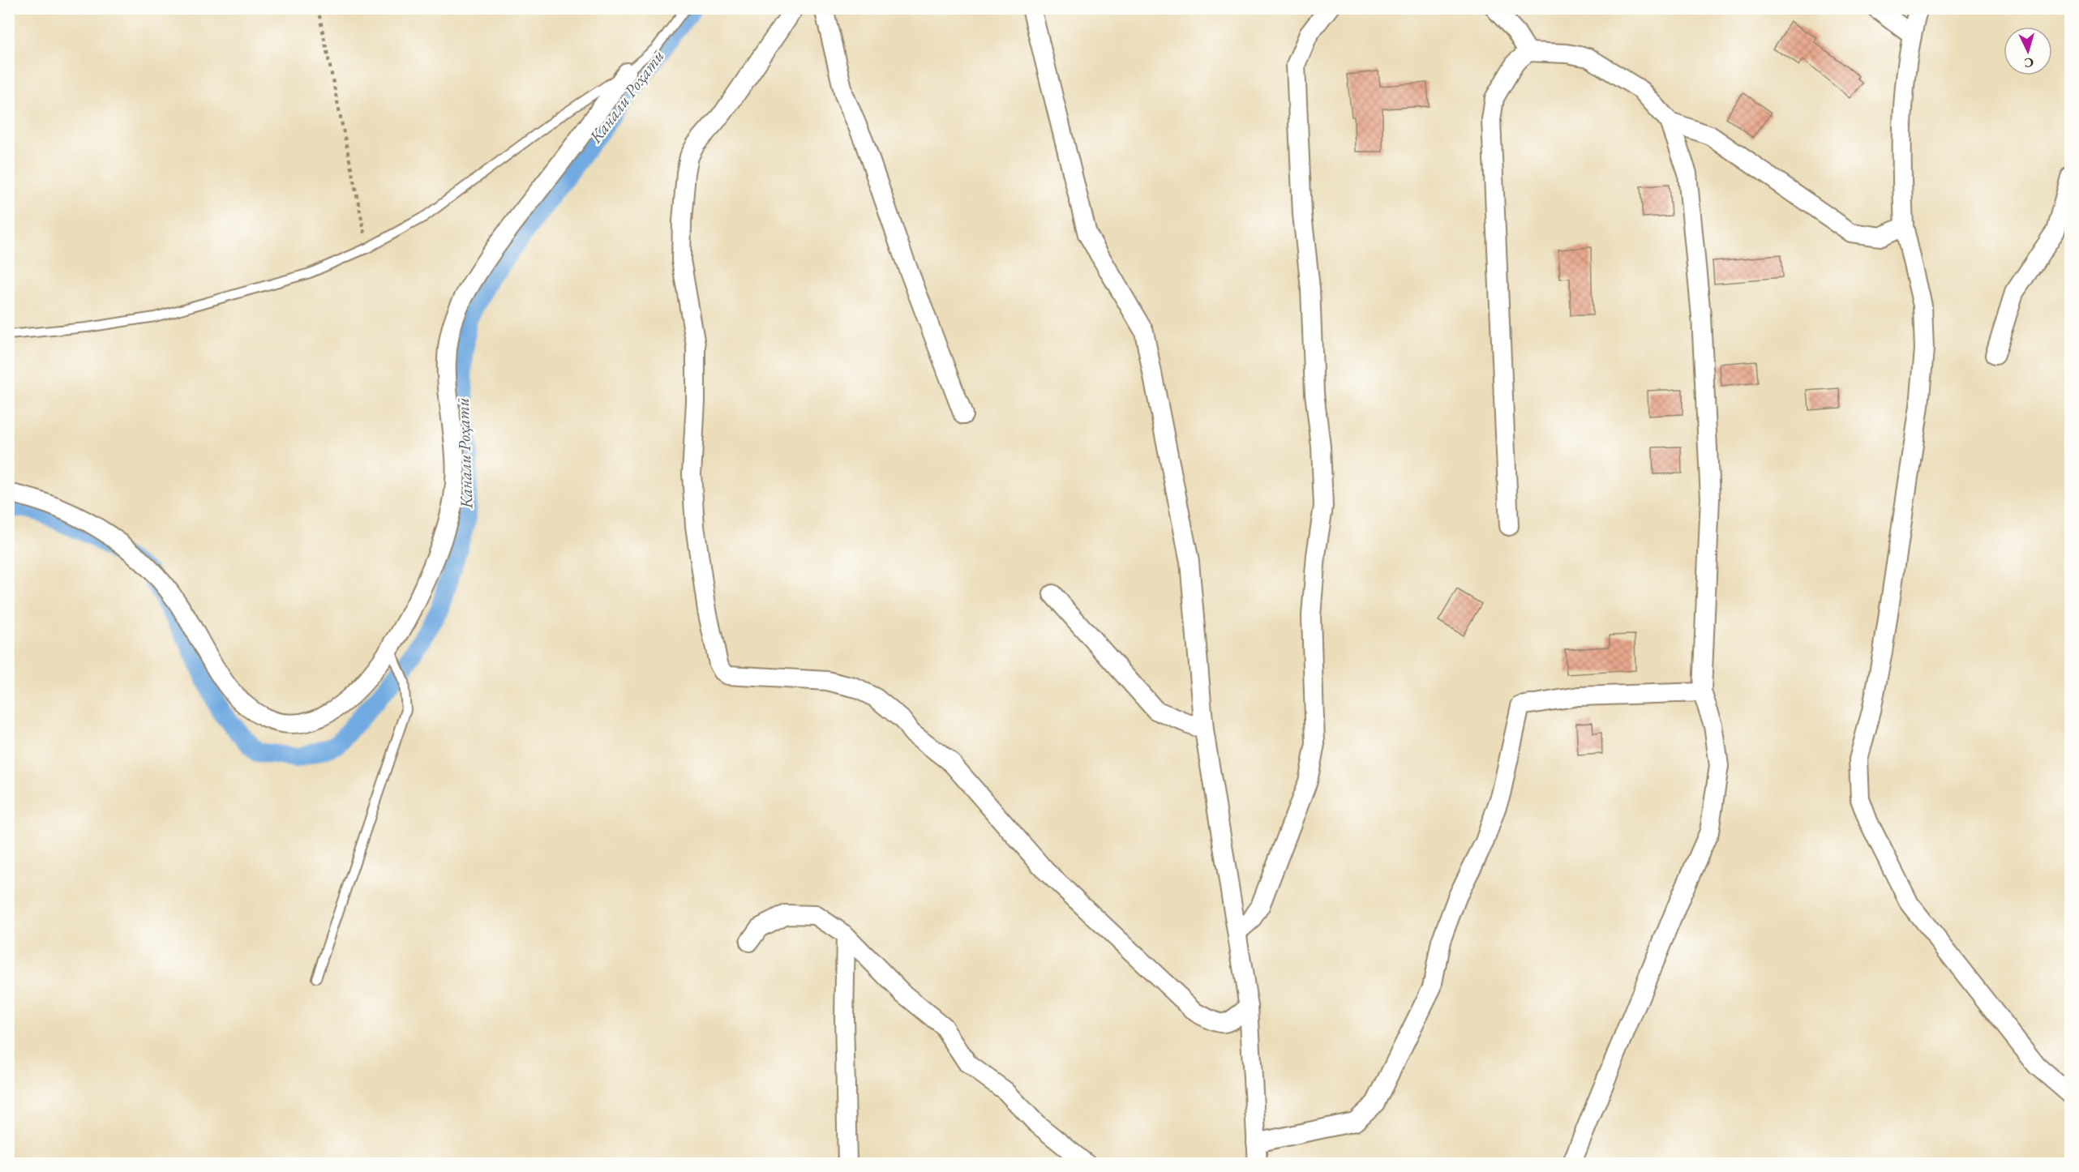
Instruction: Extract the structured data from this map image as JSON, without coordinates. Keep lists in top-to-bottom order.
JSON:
{
  "water": ["Канали Роҳатӣ"],
  "north": "bottom"
}
